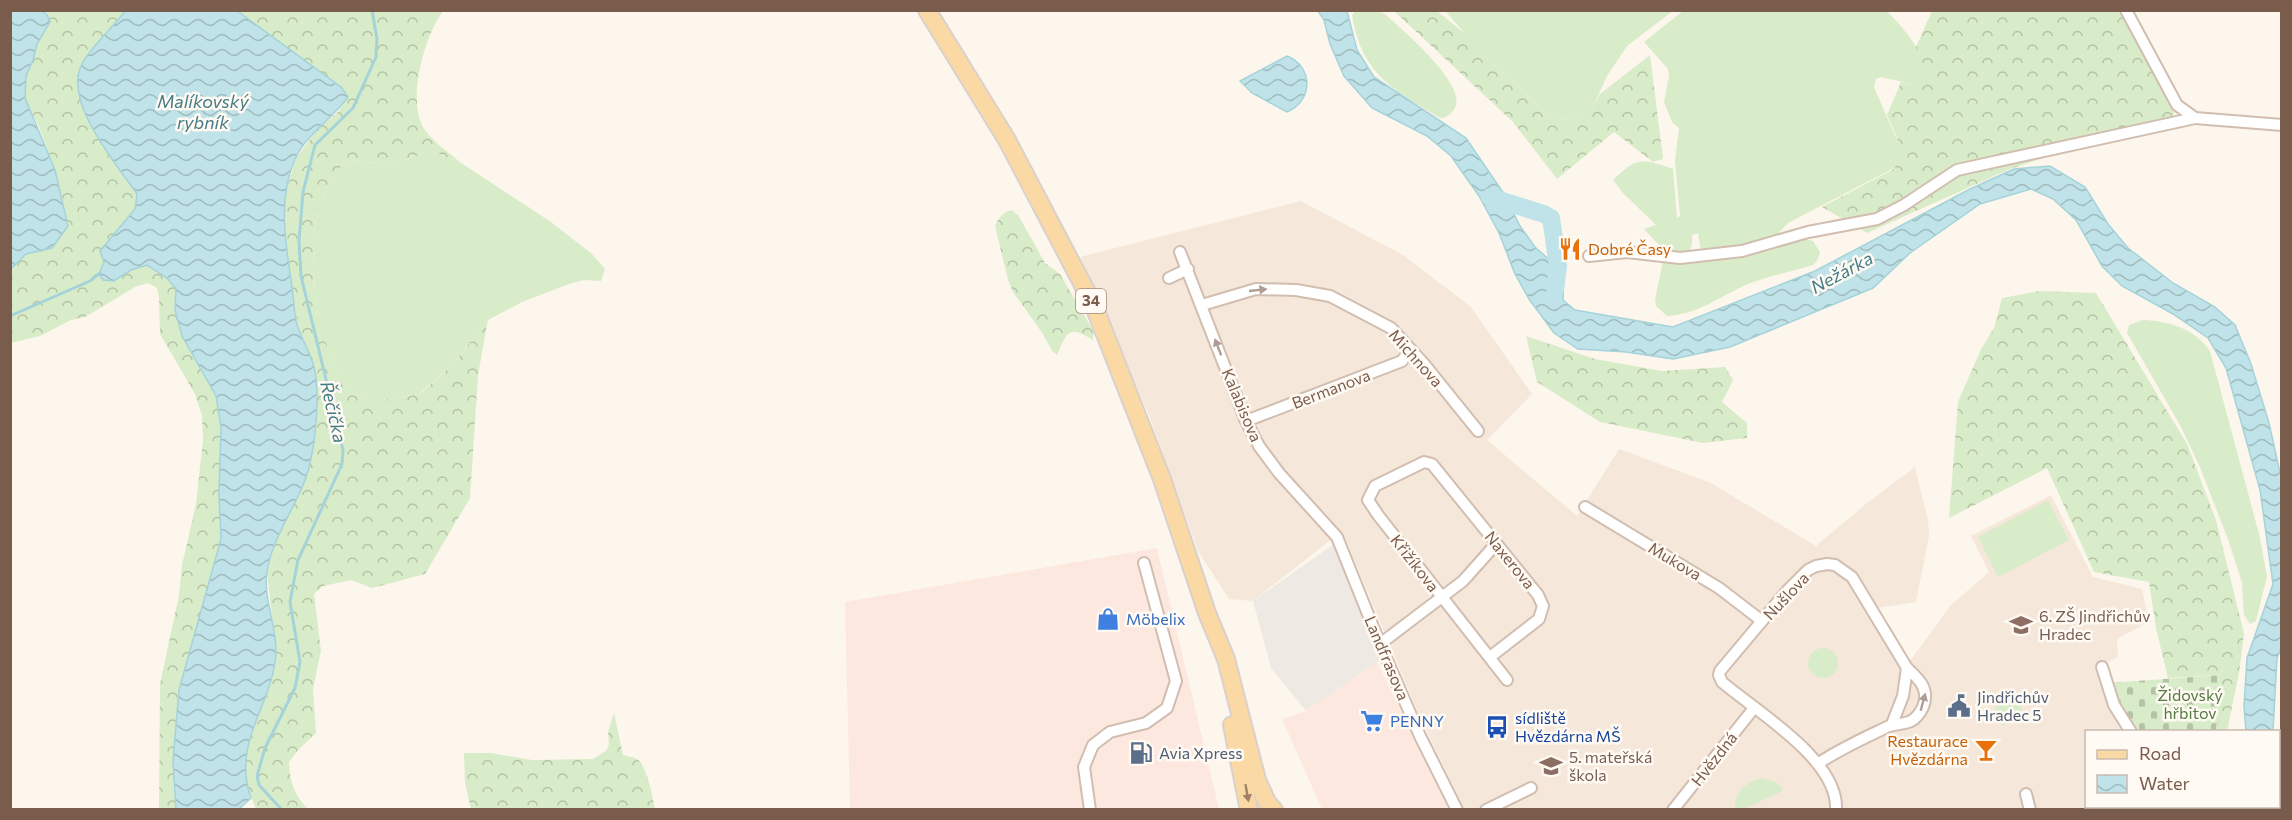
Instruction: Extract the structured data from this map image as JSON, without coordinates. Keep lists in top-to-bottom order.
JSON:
{
  "streets": {
    "main road": ["34"],
    "street": [
      "Michnova",
      "Bermanova",
      "Kalabisova",
      "Naxerova",
      "Mukova",
      "Křižíkova",
      "Nušlova",
      "Landfrasova",
      "Hvězdná"
    ]
  },
  "crossings": [
    ["Michnova", "Bermanova"],
    ["Michnova", "Kalabisova"],
    ["Bermanova", "Kalabisova"],
    ["Kalabisova", "Landfrasova"],
    ["Naxerova", "Křižíkova"],
    ["Mukova", "Nušlova"],
    ["Mukova", "Hvězdná"],
    ["Nušlova", "Hvězdná"]
  ],
  "one_way": ["Michnova", "Kalabisova"],
  "water": ["Malíkovský rybník", "Nežárka", "Řečička"],
  "parks": ["Židovský hřbitov"],
  "places": {
    "restaurant": ["Dobré Časy"],
    "shop": ["Möbelix"],
    "school or university": ["6. ZŠ Jindřichův Hradec", "5. mateřská škola"],
    "public building": ["Jindřichův Hradec 5"],
    "supermarket": ["PENNY"],
    "bus stop": ["sídliště Hvězdárna MŠ"],
    "bar": ["Restaurace Hvězdárna"],
    "fuel station": ["Avia Xpress"]
  },
  "legend": ["Road", "Water"]
}
